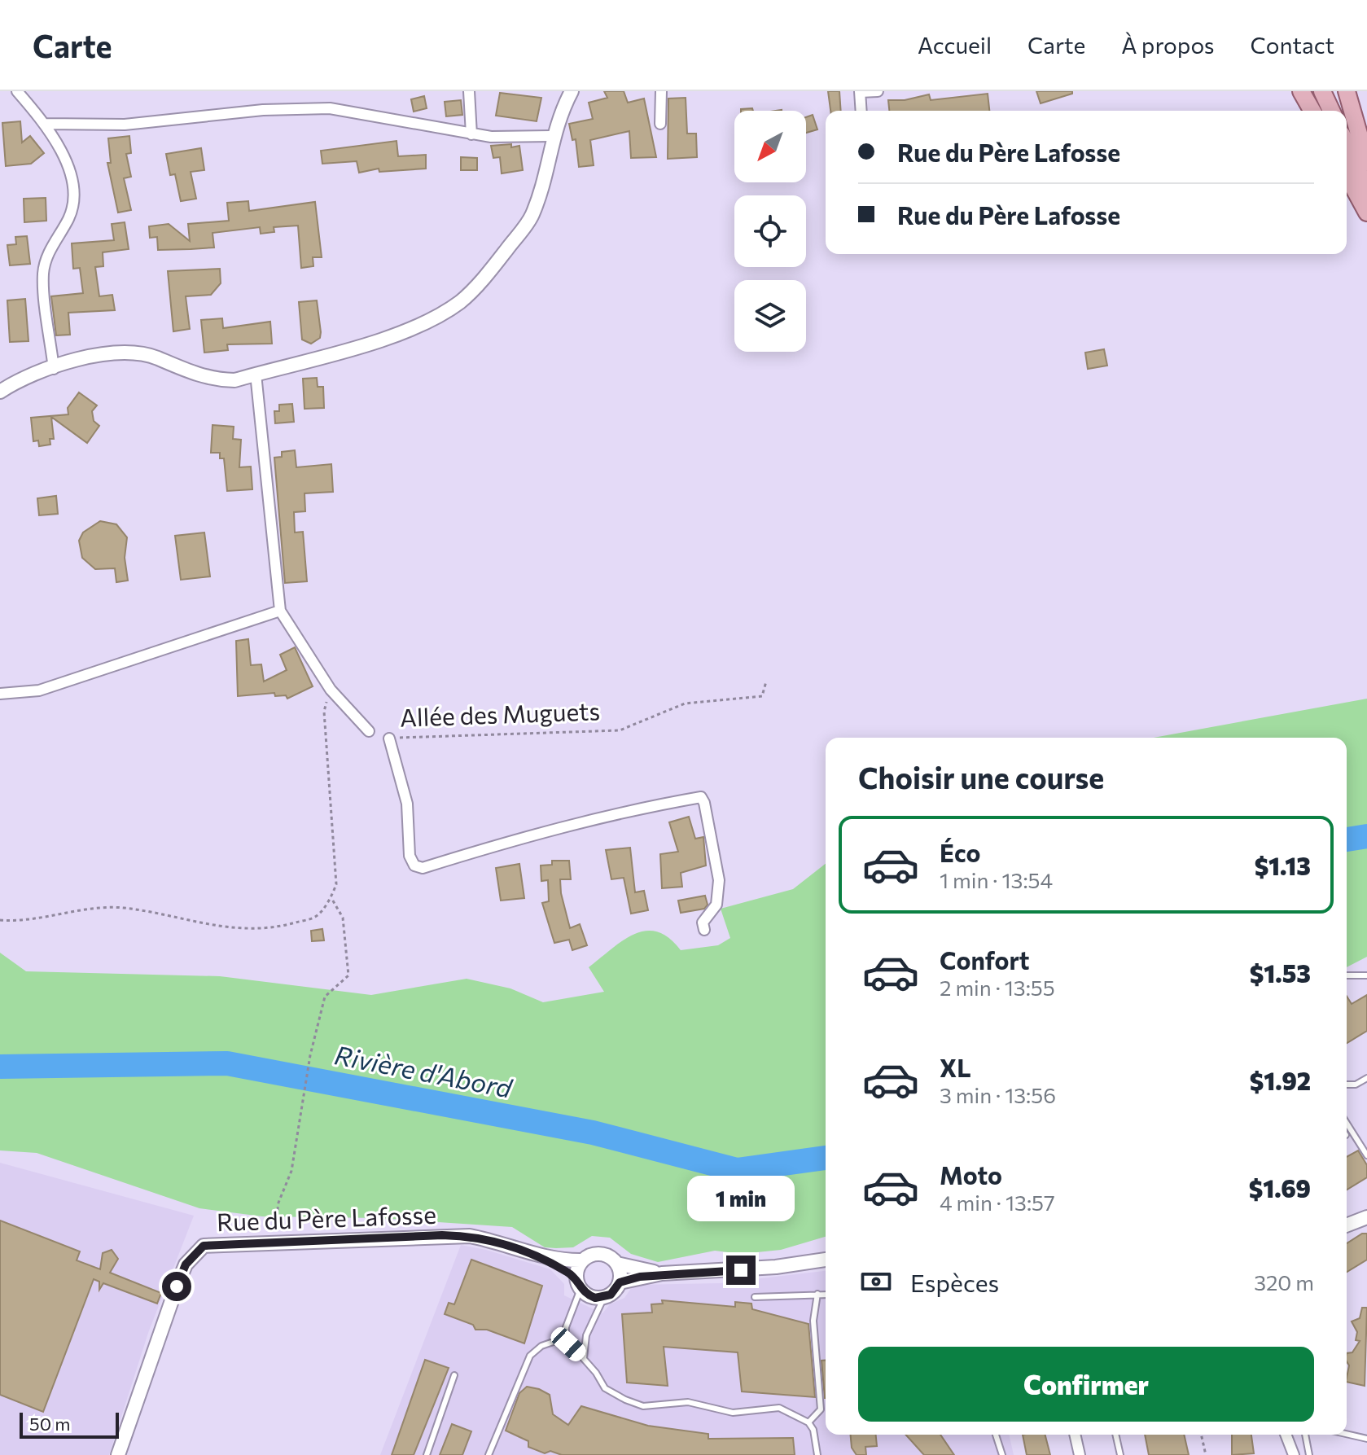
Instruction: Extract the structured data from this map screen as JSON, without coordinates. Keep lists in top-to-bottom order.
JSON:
{
  "streets": {
    "street": ["Allée des Muguets", "Rue du Père Lafosse"]
  },
  "water": ["Rivière d'Abord"],
  "scale_bar": "50 m",
  "north": "bottom left",
  "page": {
    "header": "Carte",
    "nav": [
      "Accueil",
      "Carte",
      "À propos",
      "Contact"
    ],
    "banner": ["Rue du Père Lafosse", "Rue du Père Lafosse"],
    "heading": "Choisir une course",
    "list": [
      {
        "name": "Éco",
        "note": "1 min · 13:54",
        "value": "$1.13"
      },
      {
        "name": "Confort",
        "note": "2 min · 13:55",
        "value": "$1.53"
      },
      {
        "name": "XL",
        "note": "3 min · 13:56",
        "value": "$1.92"
      },
      {
        "name": "Moto",
        "note": "4 min · 13:57",
        "value": "$1.69"
      }
    ],
    "bubble": "1 min",
    "pay": ["Espèces", "320 m"],
    "buttons": "Confirmer",
    "scale": "50 m"
  }
}
